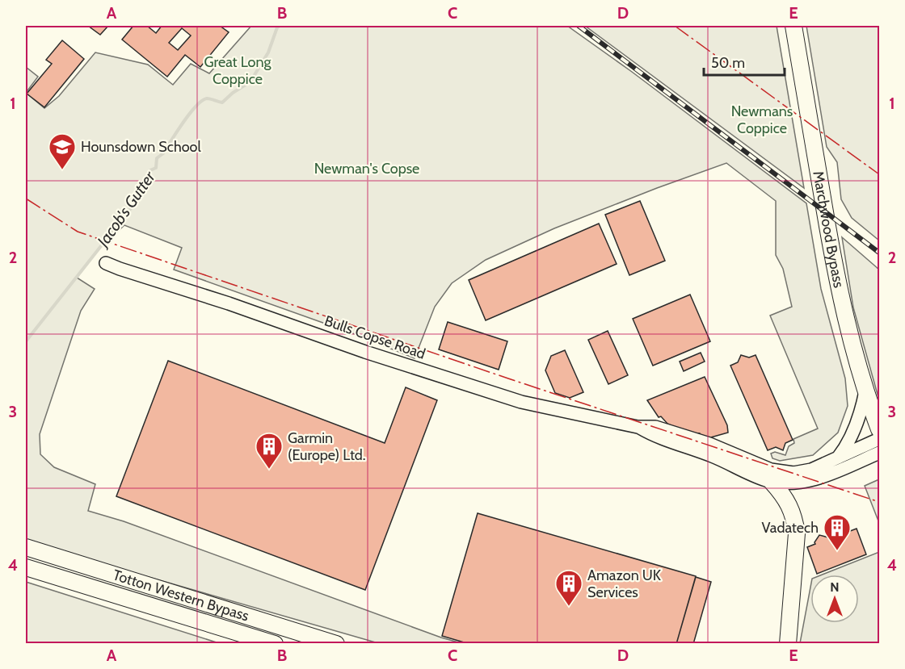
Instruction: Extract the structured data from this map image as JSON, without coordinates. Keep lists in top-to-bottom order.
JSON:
{
  "streets": {
    "main road": ["Marchwood Bypass", "Totton Western Bypass"],
    "street": ["Bulls Copse Road"]
  },
  "water": ["Jacob's Gutter"],
  "parks": ["Great Long Coppice", "Newmans Coppice", "Newman's Copse"],
  "places": {
    "school or university": ["Hounsdown School"],
    "building": ["Garmin (Europe) Ltd.", "Vadatech", "Amazon UK Services"]
  },
  "scale_bar": "50 m",
  "north": "top",
  "grid": {
    "columns": [
      "A",
      "B",
      "C",
      "D",
      "E"
    ],
    "rows": [
      "1",
      "2",
      "3",
      "4"
    ]
  }
}
